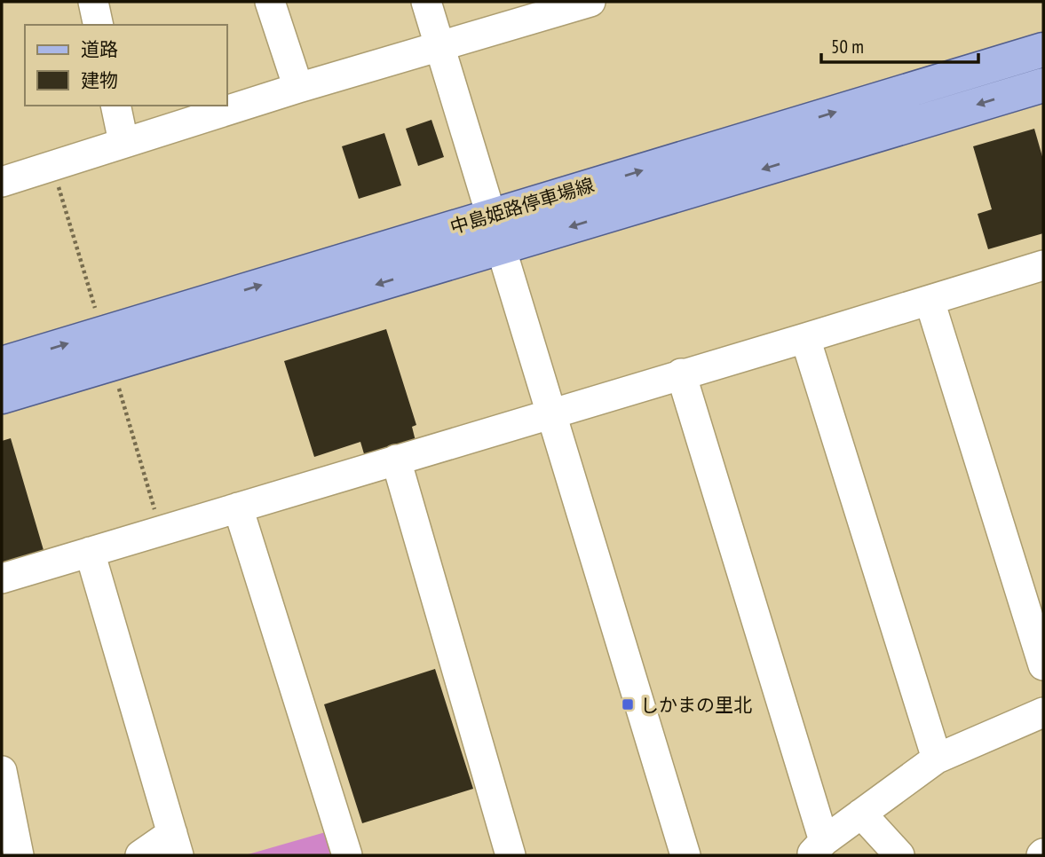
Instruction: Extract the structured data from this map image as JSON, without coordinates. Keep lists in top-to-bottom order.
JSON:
{
  "streets": {
    "main road": ["中島姫路停車場線"]
  },
  "places": {
    "transit": ["しかまの里北"]
  },
  "legend": ["道路", "建物"],
  "scale_bar": "50 m"
}
